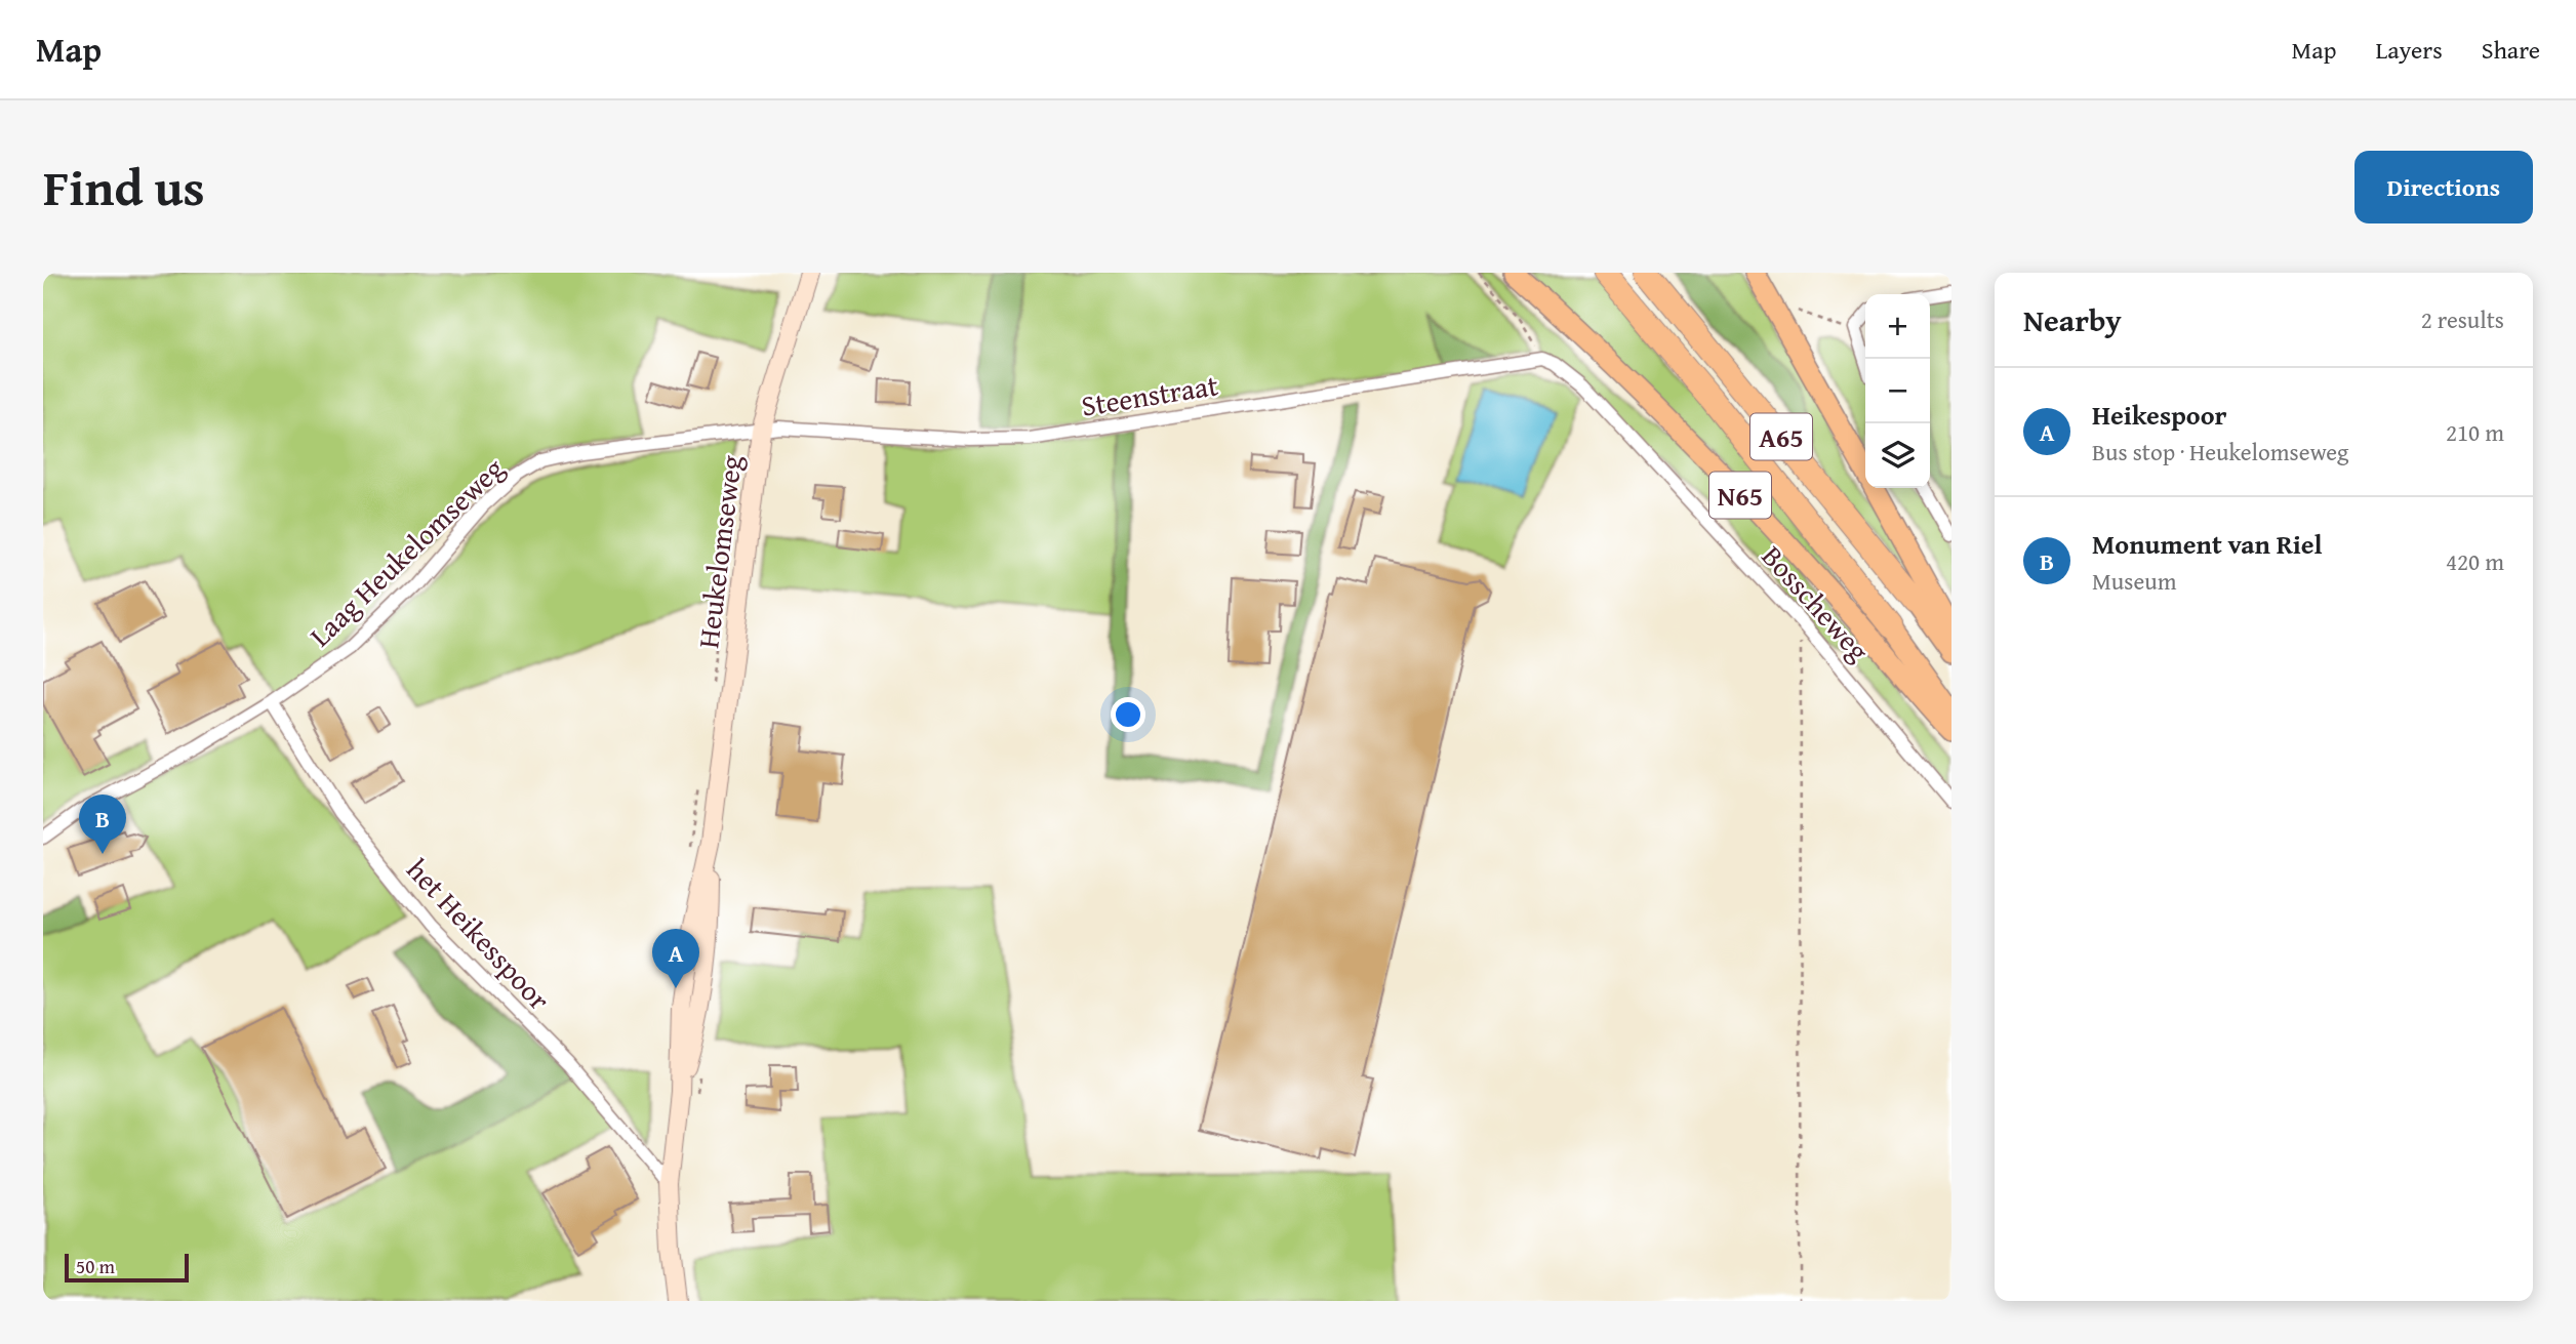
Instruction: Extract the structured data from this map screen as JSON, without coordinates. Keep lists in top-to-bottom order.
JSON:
{
  "streets": {
    "highway": ["A65"],
    "main road": ["N65"],
    "street": [
      "Steenstraat",
      "Laag Heukelomseweg",
      "Heukelomseweg",
      "Bosscheweg",
      "het Heikesspoor"
    ]
  },
  "crossings": [
    ["Steenstraat", "Laag Heukelomseweg"],
    ["Steenstraat", "Heukelomseweg"],
    ["Steenstraat", "Bosscheweg"],
    ["Laag Heukelomseweg", "Heukelomseweg"],
    ["Laag Heukelomseweg", "het Heikesspoor"],
    ["Heukelomseweg", "het Heikesspoor"]
  ],
  "scale_bar": "50 m",
  "page": {
    "header": "Map",
    "nav": ["Map", "Layers", "Share"],
    "title": "Find us",
    "buttons": "Directions",
    "heading": ["Nearby", "2 results"],
    "map_buttons": ["+", "−"],
    "list": [
      {
        "mark": "A",
        "name": "Heikespoor",
        "note": "Bus stop · Heukelomseweg",
        "value": "210 m"
      },
      {
        "mark": "B",
        "name": "Monument van Riel",
        "note": "Museum",
        "value": "420 m"
      }
    ],
    "pins": ["B", "A"],
    "scale": "50 m"
  }
}
